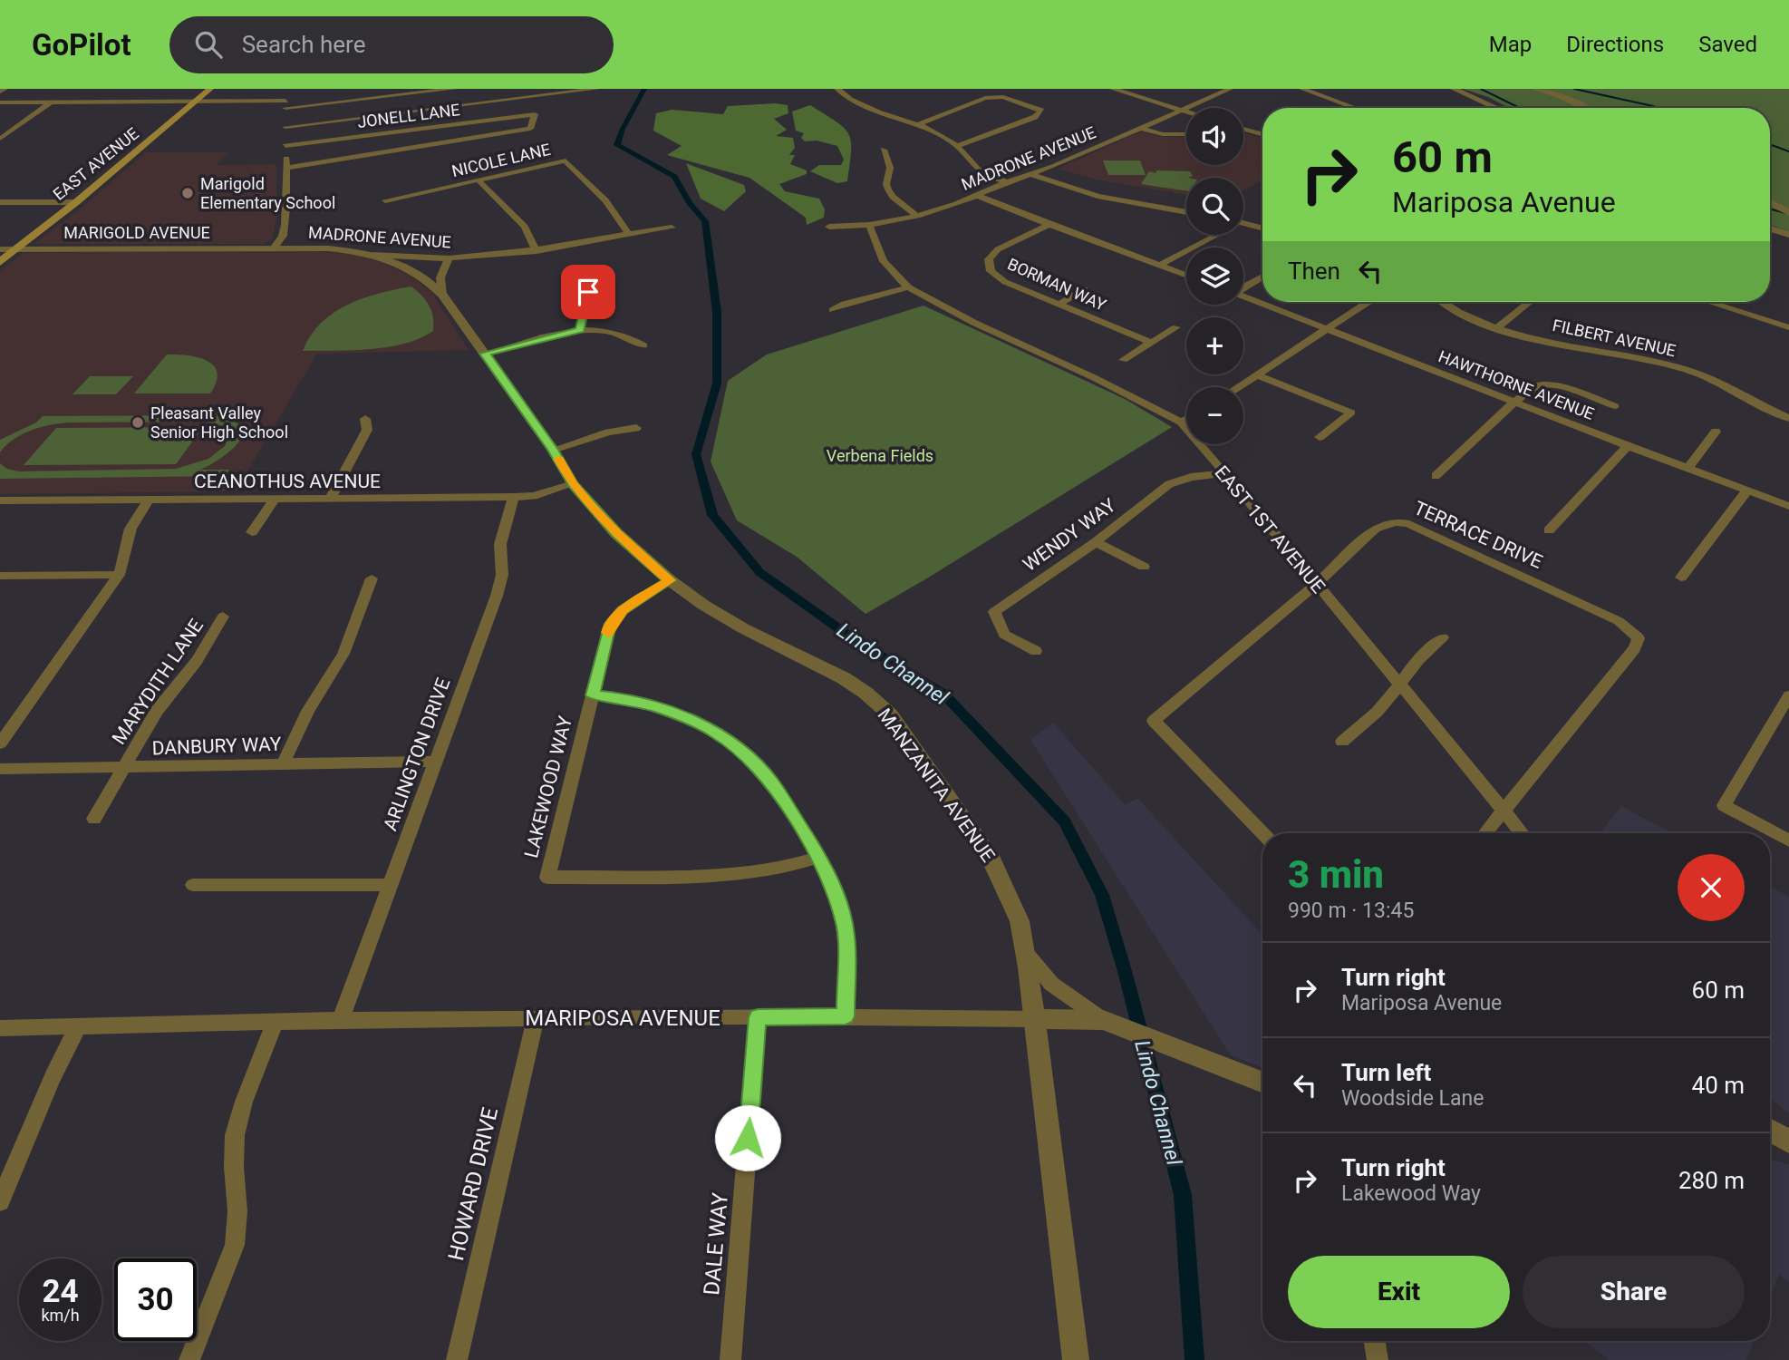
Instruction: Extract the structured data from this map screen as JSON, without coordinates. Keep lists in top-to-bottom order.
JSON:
{
  "streets": {
    "main road": ["EAST AVENUE"],
    "street": [
      "JONELL LANE",
      "MADRONE AVENUE",
      "NICOLE LANE",
      "MARIGOLD AVENUE",
      "BORMAN WAY",
      "FILBERT AVENUE",
      "HAWTHORNE AVENUE",
      "CEANOTHUS AVENUE",
      "EAST 1ST AVENUE",
      "WENDY WAY",
      "TERRACE DRIVE",
      "MARYDITH LANE",
      "DANBURY WAY",
      "ARLINGTON DRIVE",
      "MANZANITA AVENUE",
      "LAKEWOOD WAY",
      "MARIPOSA AVENUE",
      "HOWARD DRIVE",
      "DALE WAY"
    ]
  },
  "crossings": [
    ["MADRONE AVENUE", "NICOLE LANE"],
    ["MADRONE AVENUE", "MARIGOLD AVENUE"],
    ["MADRONE AVENUE", "EAST 1ST AVENUE"],
    ["MADRONE AVENUE", "MANZANITA AVENUE"],
    ["EAST AVENUE", "MARIGOLD AVENUE"],
    ["CEANOTHUS AVENUE", "ARLINGTON DRIVE"],
    ["CEANOTHUS AVENUE", "MANZANITA AVENUE"],
    ["EAST 1ST AVENUE", "WENDY WAY"],
    ["EAST 1ST AVENUE", "TERRACE DRIVE"],
    ["MARYDITH LANE", "DANBURY WAY"],
    ["DANBURY WAY", "ARLINGTON DRIVE"],
    ["ARLINGTON DRIVE", "MARIPOSA AVENUE"],
    ["MANZANITA AVENUE", "LAKEWOOD WAY"],
    ["MANZANITA AVENUE", "MARIPOSA AVENUE"],
    ["MARIPOSA AVENUE", "HOWARD DRIVE"],
    ["MARIPOSA AVENUE", "DALE WAY"]
  ],
  "water": ["Lindo Channel"],
  "parks": ["Verbena Fields"],
  "places": ["Marigold Elementary School", "Pleasant Valley Senior High School"],
  "page": {
    "header": "GoPilot",
    "search": "Search here",
    "nav": ["Map", "Directions", "Saved"],
    "map_buttons": ["+", "−"],
    "turn": ["60 m", "Mariposa Avenue"],
    "then": "Then",
    "heading": ["3 min", "990 m · 13:45"],
    "list": [
      {
        "name": "Turn right",
        "note": "Mariposa Avenue",
        "value": "60 m"
      },
      {
        "name": "Turn left",
        "note": "Woodside Lane",
        "value": "40 m"
      },
      {
        "name": "Turn right",
        "note": "Lakewood Way",
        "value": "280 m"
      }
    ],
    "buttons": ["Exit", "Share"],
    "speed": "24 km/h",
    "limit": "30"
  }
}
